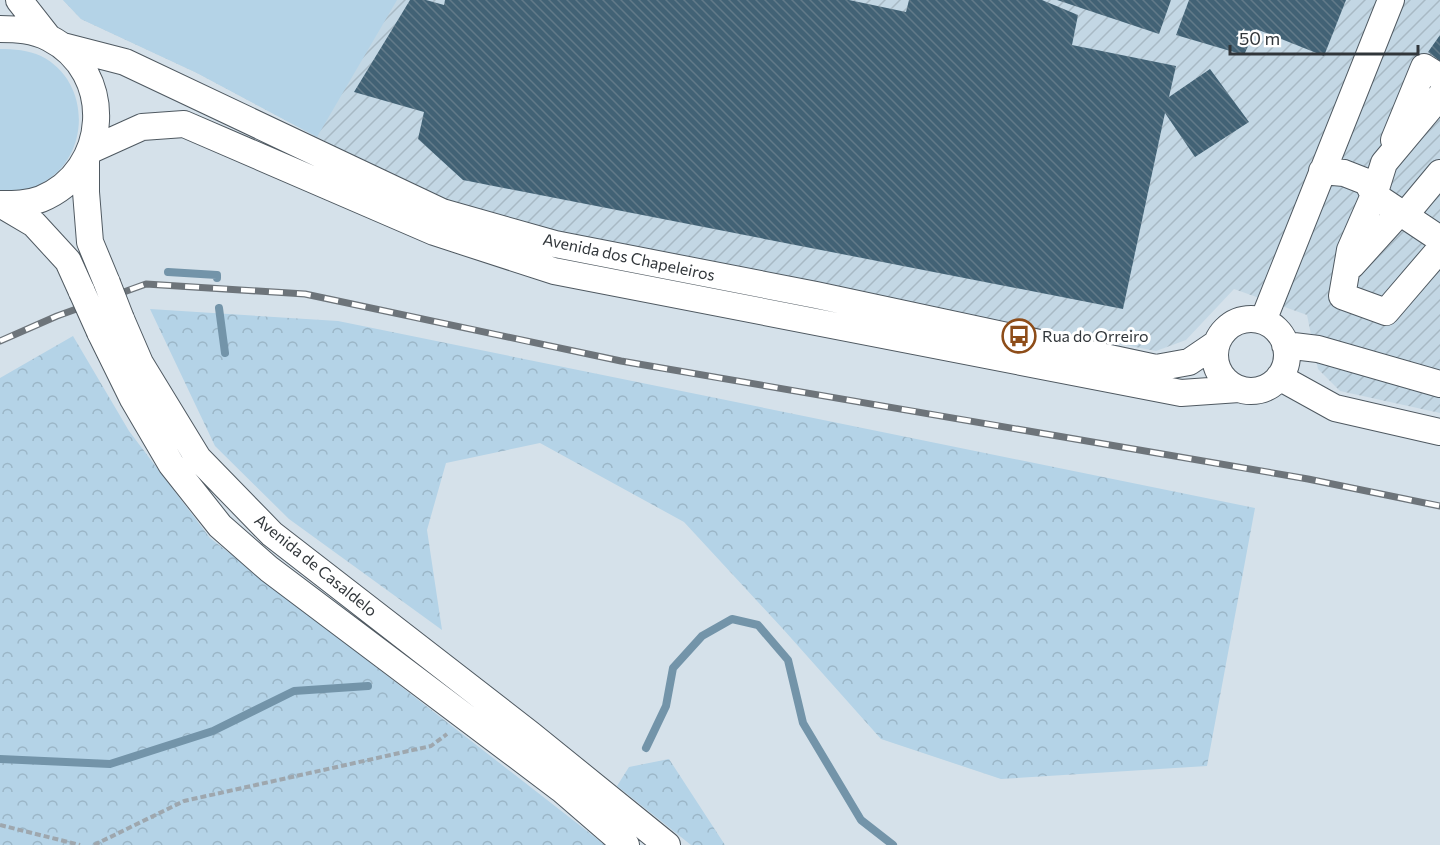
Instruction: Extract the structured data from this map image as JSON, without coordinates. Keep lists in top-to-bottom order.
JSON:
{
  "streets": {
    "street": ["Avenida dos Chapeleiros", "Avenida de Casaldelo"]
  },
  "crossings": [
    ["Avenida dos Chapeleiros", "Avenida de Casaldelo"]
  ],
  "places": {
    "bus stop": ["Rua do Orreiro"]
  },
  "scale_bar": "50 m"
}
